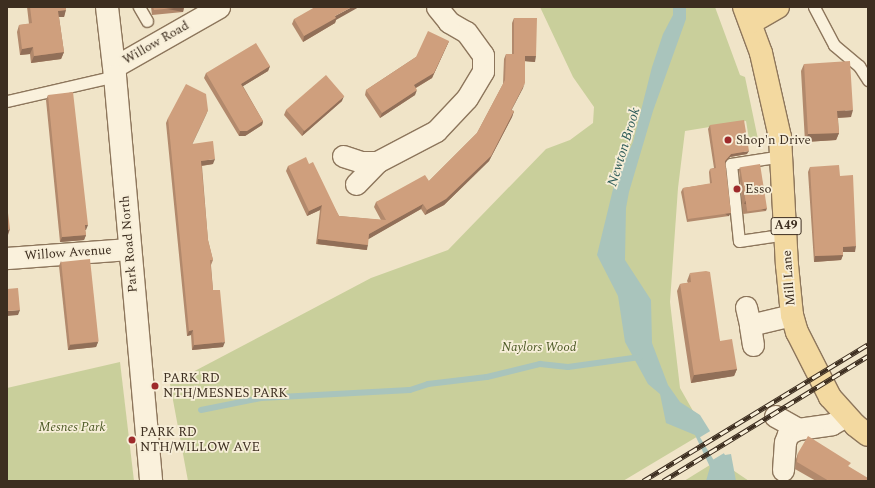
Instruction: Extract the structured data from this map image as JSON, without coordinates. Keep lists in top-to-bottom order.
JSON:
{
  "streets": {
    "main road": ["A49", "Mill Lane"],
    "street": ["Willow Road", "Park Road North", "Willow Avenue"]
  },
  "crossings": [
    ["Willow Road", "Park Road North"],
    ["Park Road North", "Willow Avenue"]
  ],
  "water": ["Newton Brook"],
  "parks": ["Naylors Wood", "Mesnes Park"],
  "places": [
    "Shop'n Drive",
    "Esso",
    "PARK RD NTH/MESNES PARK",
    "PARK RD NTH/WILLOW AVE"
  ]
}
